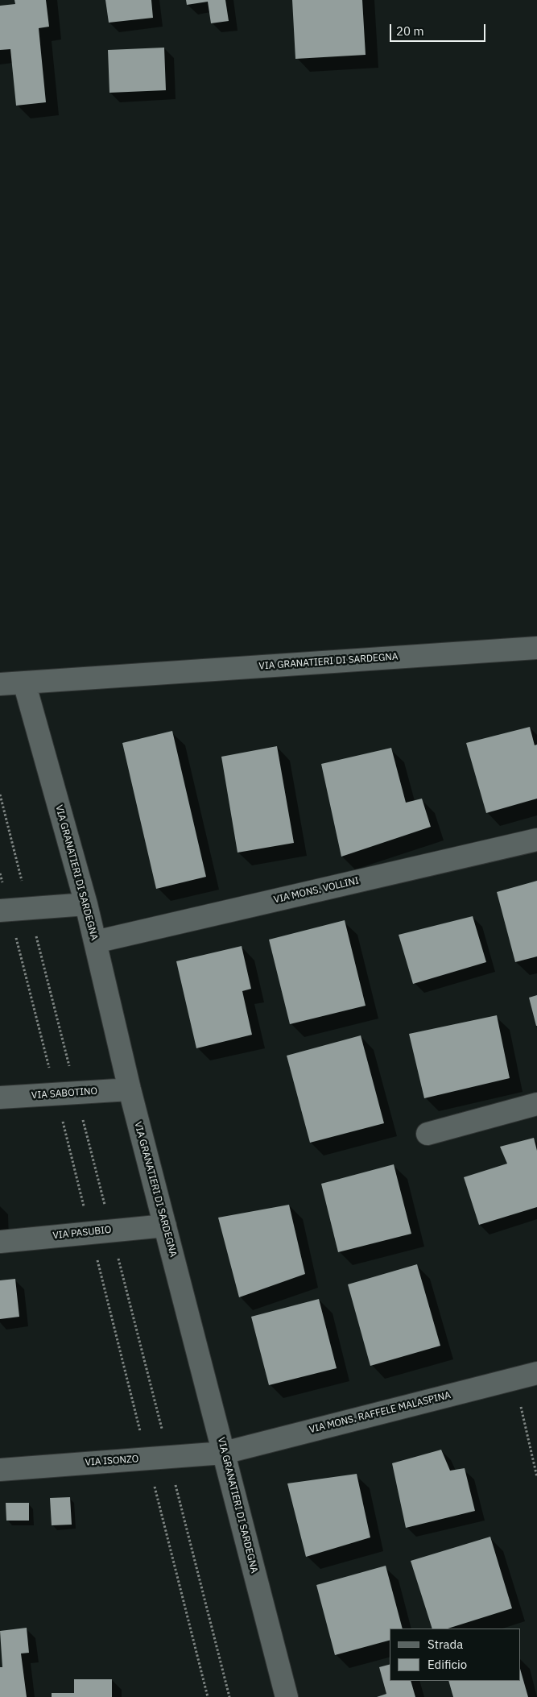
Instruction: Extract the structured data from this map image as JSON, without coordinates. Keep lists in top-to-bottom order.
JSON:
{
  "streets": {
    "street": [
      "VIA GRANATIERI DI SARDEGNA",
      "VIA MONS. VOLLINI",
      "VIA SABOTINO",
      "VIA PASUBIO",
      "VIA MONS. RAFFELE MALASPINA",
      "VIA ISONZO"
    ]
  },
  "crossings": [
    ["VIA GRANATIERI DI SARDEGNA", "VIA MONS. VOLLINI"],
    ["VIA GRANATIERI DI SARDEGNA", "VIA SABOTINO"],
    ["VIA GRANATIERI DI SARDEGNA", "VIA PASUBIO"],
    ["VIA GRANATIERI DI SARDEGNA", "VIA MONS. RAFFELE MALASPINA"],
    ["VIA GRANATIERI DI SARDEGNA", "VIA ISONZO"],
    ["VIA MONS. RAFFELE MALASPINA", "VIA ISONZO"]
  ],
  "legend": ["Strada", "Edificio"],
  "scale_bar": "20 m"
}
